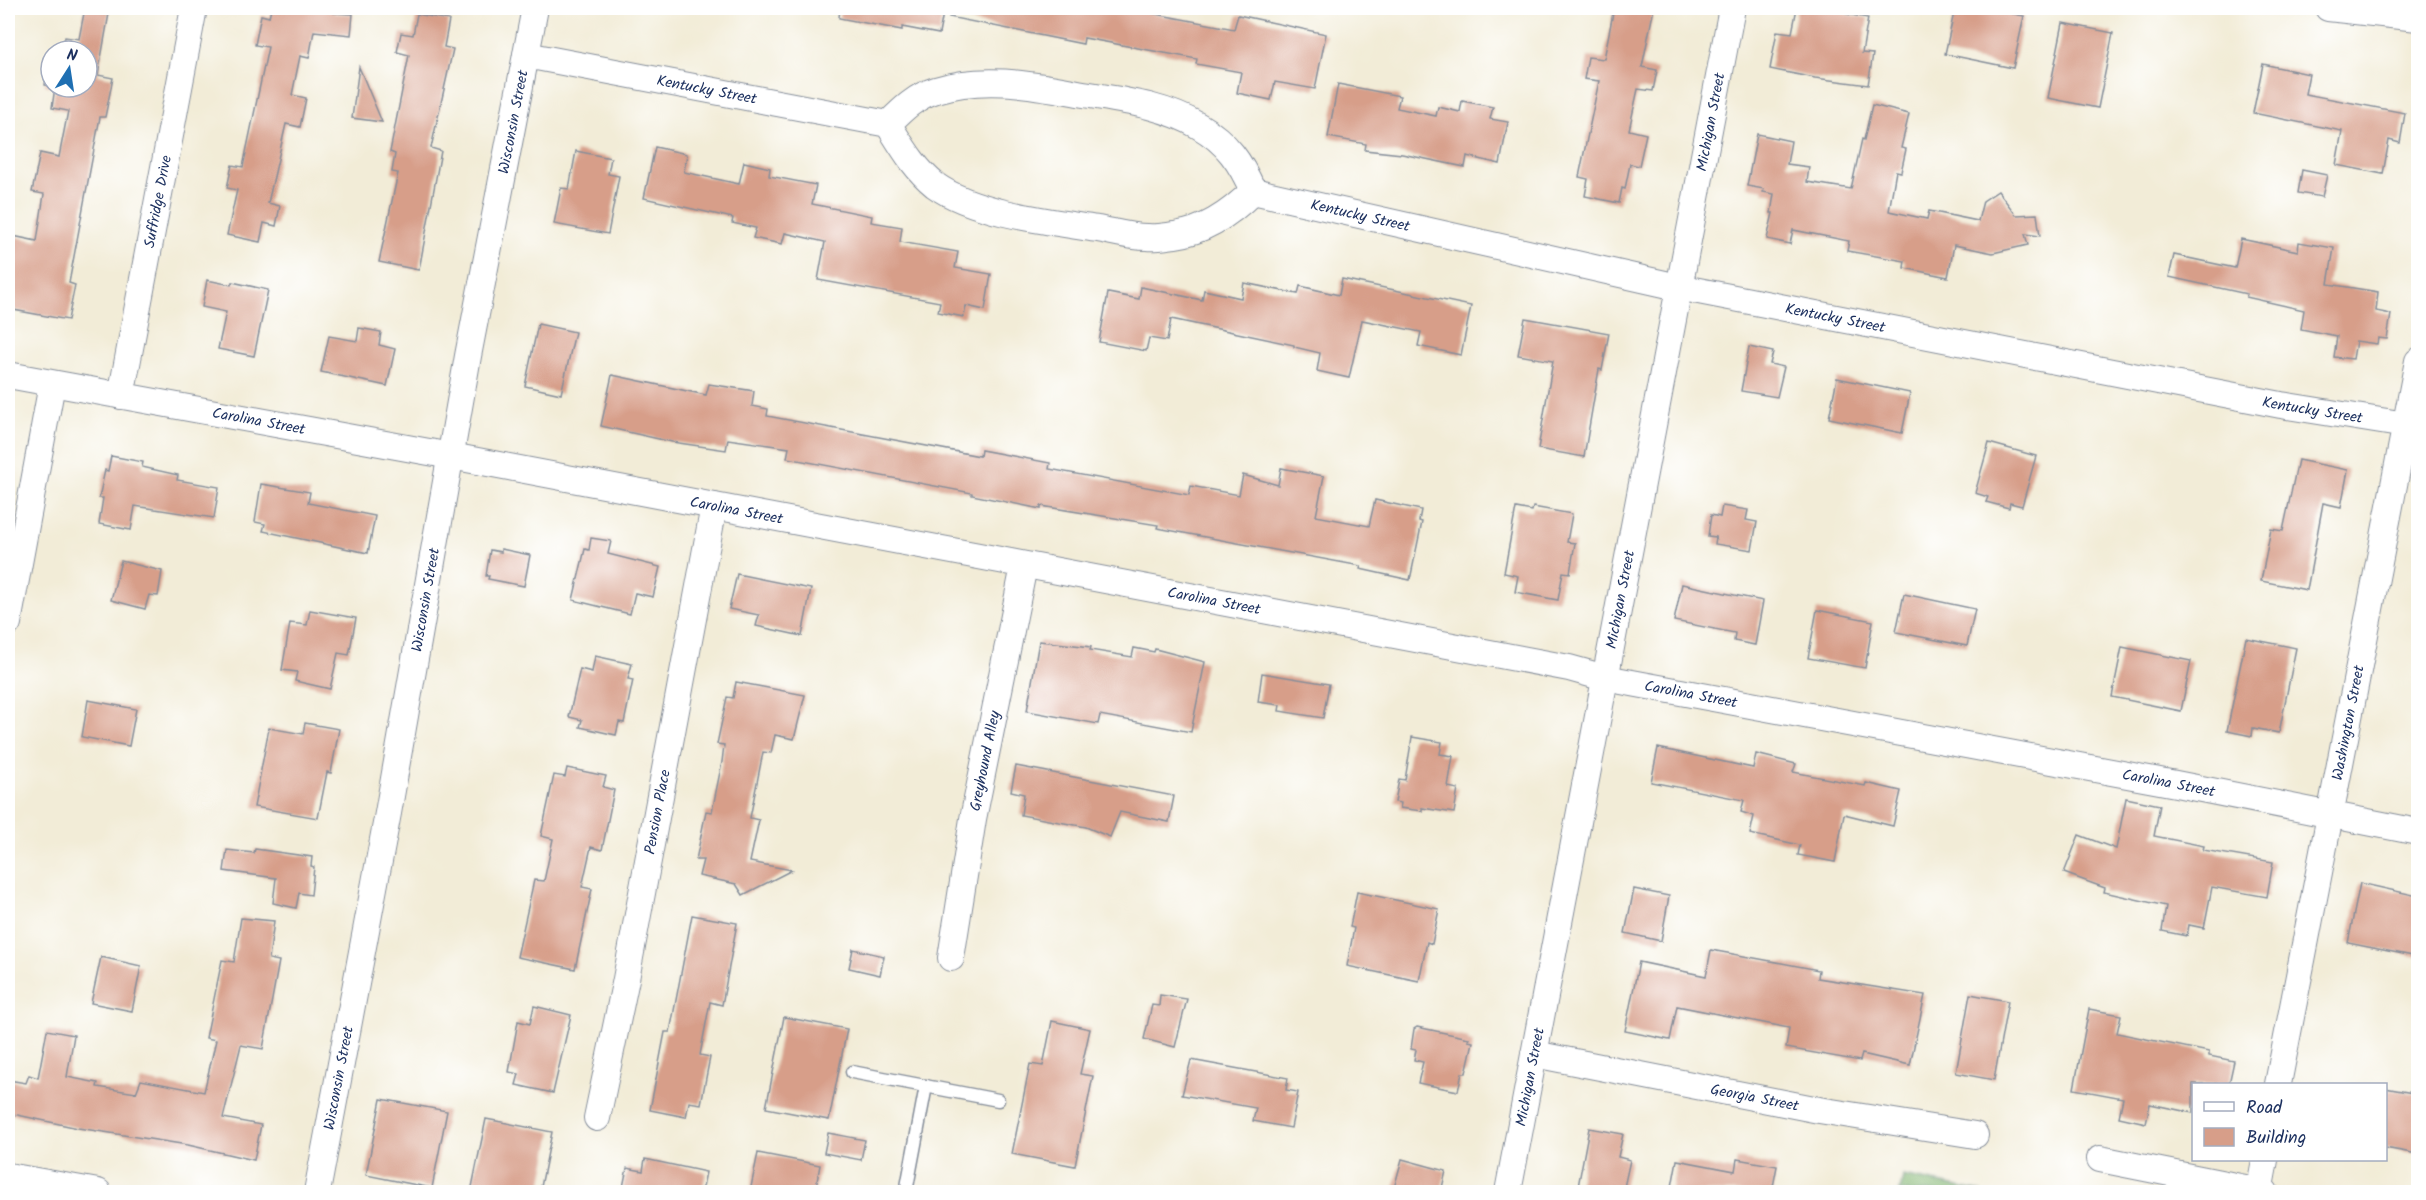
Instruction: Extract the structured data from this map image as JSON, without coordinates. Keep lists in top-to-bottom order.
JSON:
{
  "streets": {
    "street": [
      "Kentucky Street",
      "Wisconsin Street",
      "Michigan Street",
      "Suffridge Drive",
      "Carolina Street",
      "Washington Street",
      "Greyhound Alley",
      "Pension Place",
      "Georgia Street"
    ]
  },
  "crossings": [
    ["Kentucky Street", "Wisconsin Street"],
    ["Kentucky Street", "Michigan Street"],
    ["Kentucky Street", "Washington Street"],
    ["Wisconsin Street", "Carolina Street"],
    ["Michigan Street", "Carolina Street"],
    ["Michigan Street", "Georgia Street"],
    ["Suffridge Drive", "Carolina Street"],
    ["Carolina Street", "Washington Street"],
    ["Carolina Street", "Greyhound Alley"],
    ["Carolina Street", "Pension Place"]
  ],
  "legend": ["Road", "Building"],
  "north": "top"
}
